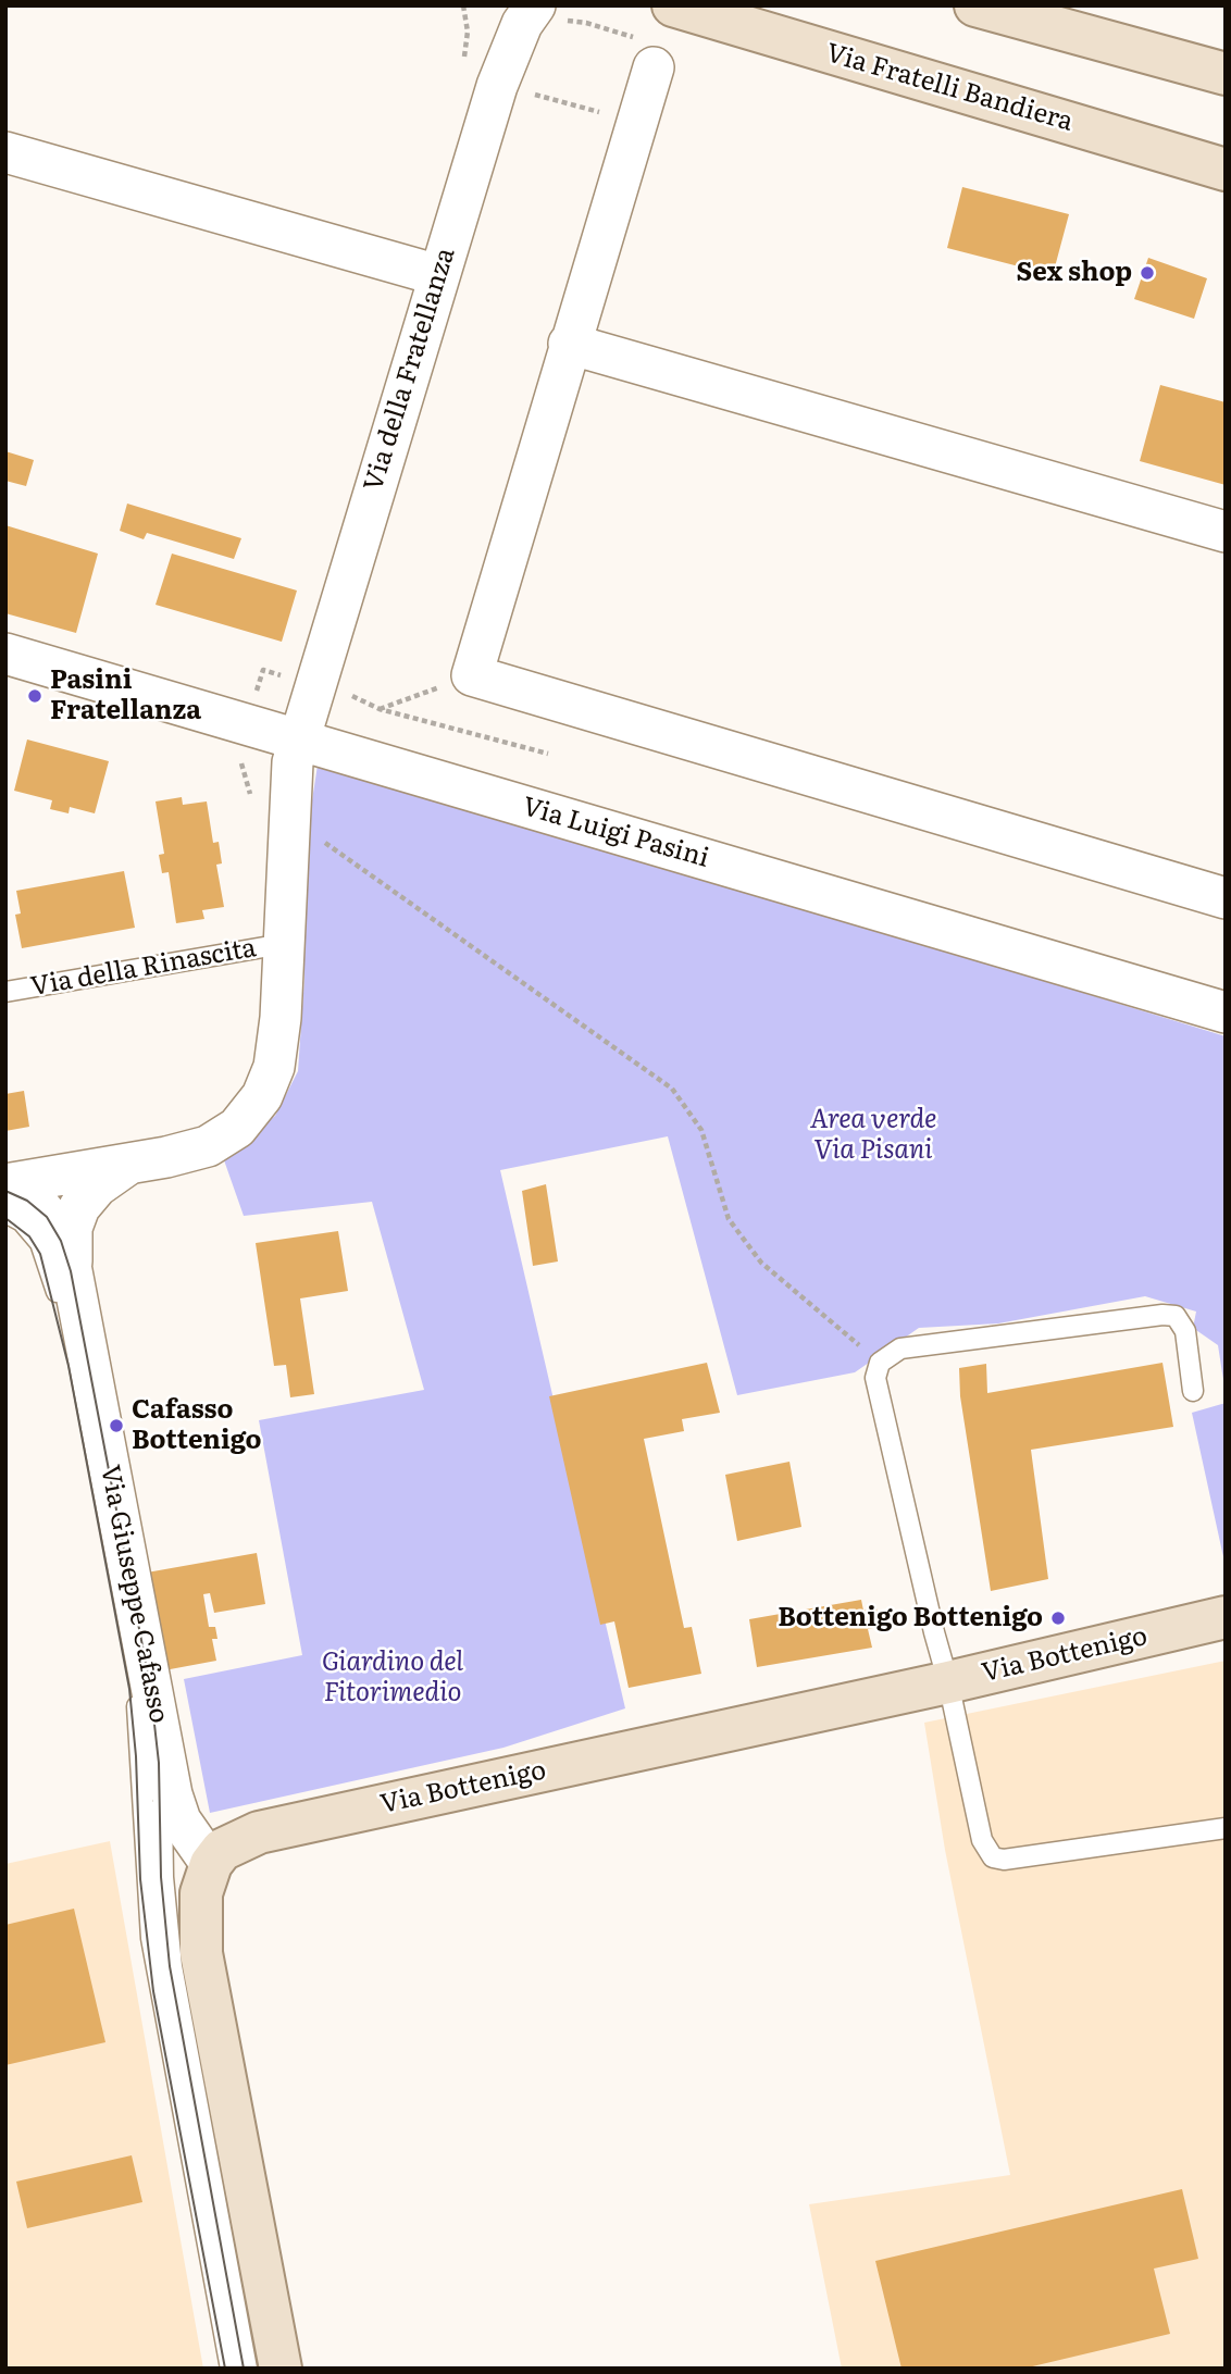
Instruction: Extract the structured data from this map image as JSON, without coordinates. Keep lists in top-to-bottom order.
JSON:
{
  "streets": {
    "street": [
      "Via Fratelli Bandiera",
      "Via della Fratellanza",
      "Via Luigi Pasini",
      "Via della Rinascita",
      "Via Giuseppe Cafasso",
      "Via Bottenigo"
    ]
  },
  "crossings": [
    ["Via della Fratellanza", "Via Luigi Pasini"],
    ["Via della Fratellanza", "Via della Rinascita"],
    ["Via Luigi Pasini", "Via della Rinascita"],
    ["Via della Rinascita", "Via Giuseppe Cafasso"],
    ["Via Giuseppe Cafasso", "Via Bottenigo"]
  ],
  "parks": ["Area verde Via Pisani", "Giardino del Fitorimedio"],
  "places": [
    "Sex shop",
    "Pasini Fratellanza",
    "Cafasso Bottenigo",
    "Bottenigo Bottenigo"
  ]
}
